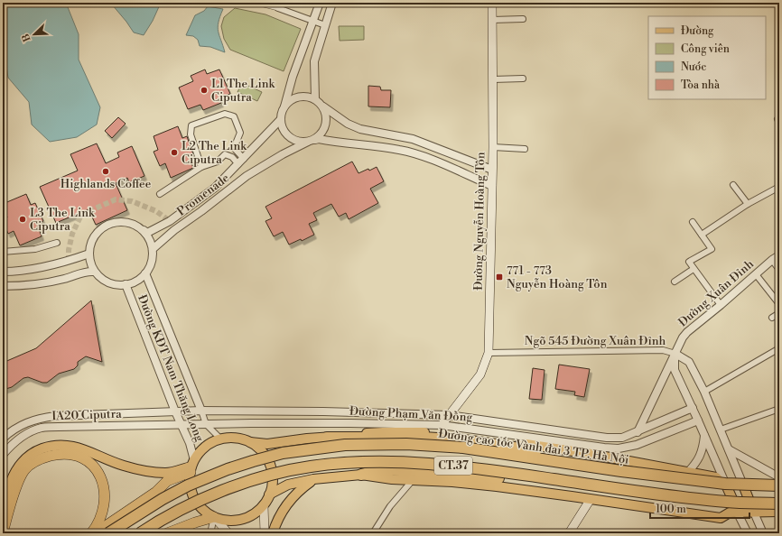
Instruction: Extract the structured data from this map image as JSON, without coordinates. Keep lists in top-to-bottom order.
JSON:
{
  "streets": {
    "highway": ["Đường cao tốc Vành đai 3 TP. Hà Nội", "CT.37"],
    "main road": ["Đường Nguyễn Hoàng Tôn", "Đường Phạm Văn Đồng"],
    "street": [
      "Promenade",
      "Đường Xuân Đỉnh",
      "Ngõ 545 Đường Xuân Đỉnh",
      "Đường KĐT Nam Thăng Long",
      "IA20 Ciputra"
    ]
  },
  "crossings": [
    ["Promenade", "Đường KĐT Nam Thăng Long"],
    ["Đường Nguyễn Hoàng Tôn", "Ngõ 545 Đường Xuân Đỉnh"],
    ["Đường Nguyễn Hoàng Tôn", "Đường Phạm Văn Đồng"],
    ["Đường Xuân Đỉnh", "Ngõ 545 Đường Xuân Đỉnh"],
    ["Đường Xuân Đỉnh", "Đường Phạm Văn Đồng"],
    ["Ngõ 545 Đường Xuân Đỉnh", "Đường Phạm Văn Đồng"],
    ["Đường KĐT Nam Thăng Long", "Đường Phạm Văn Đồng"],
    ["Đường KĐT Nam Thăng Long", "IA20 Ciputra"],
    ["Đường Phạm Văn Đồng", "IA20 Ciputra"],
    ["Đường Phạm Văn Đồng", "Đường cao tốc Vành đai 3 TP. Hà Nội"]
  ],
  "places": {
    "other": [
      "L1 The Link Ciputra",
      "L2 The Link Ciputra",
      "Highlands Coffee",
      "L3 The Link Ciputra"
    ],
    "transit": ["771 - 773 Nguyễn Hoàng Tôn"]
  },
  "legend": [
    "Đường",
    "Công viên",
    "Nước",
    "Tòa nhà"
  ],
  "scale_bar": "100 m",
  "north": "bottom left"
}
